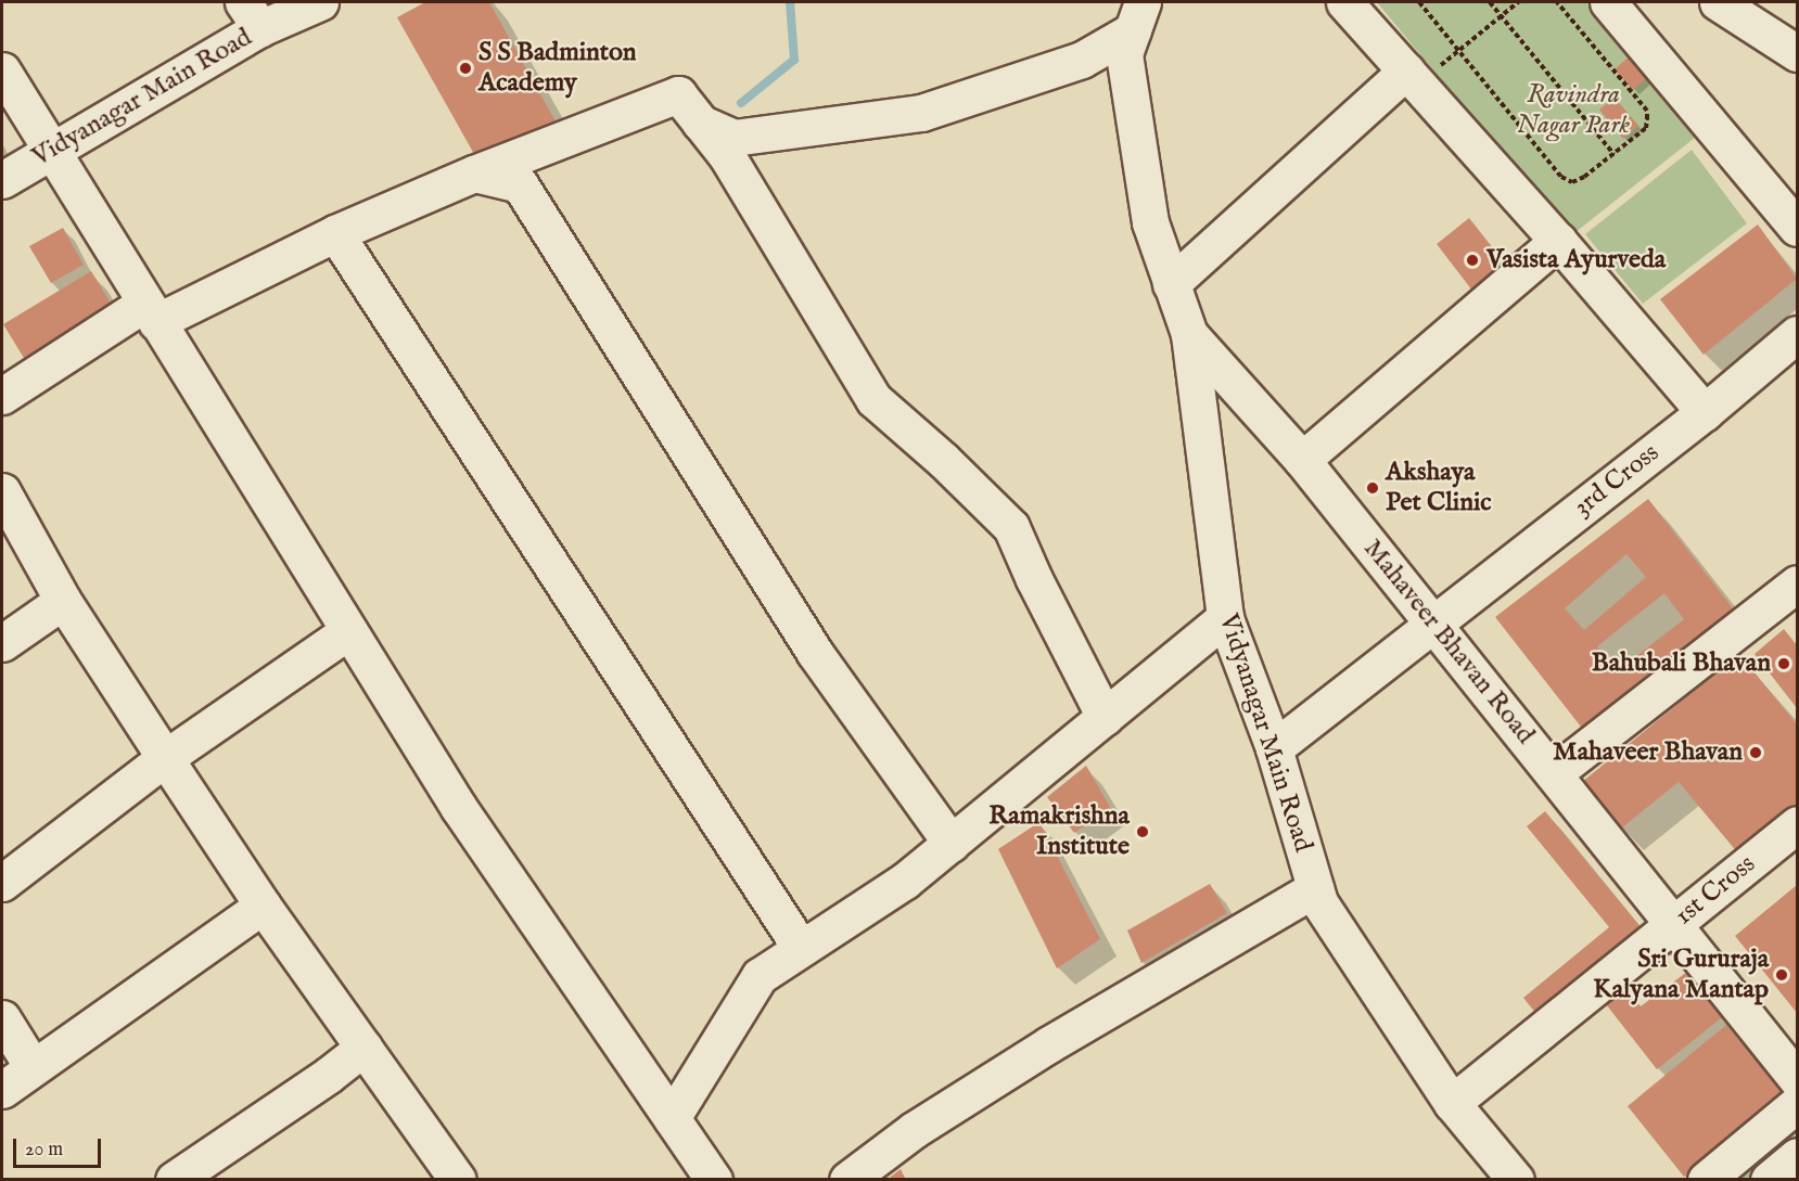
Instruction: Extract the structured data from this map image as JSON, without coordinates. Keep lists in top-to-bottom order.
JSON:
{
  "streets": {
    "street": [
      "Vidyanagar Main Road",
      "3rd Cross",
      "Mahaveer Bhavan Road",
      "1st Cross"
    ]
  },
  "crossings": [
    ["Vidyanagar Main Road", "3rd Cross"],
    ["Vidyanagar Main Road", "Mahaveer Bhavan Road"],
    ["Vidyanagar Main Road", "1st Cross"],
    ["3rd Cross", "Mahaveer Bhavan Road"],
    ["Mahaveer Bhavan Road", "1st Cross"]
  ],
  "parks": ["Ravindra Nagar Park"],
  "places": [
    "S S Badminton Academy",
    "Vasista Ayurveda",
    "Akshaya Pet Clinic",
    "Bahubali Bhavan",
    "Mahaveer Bhavan",
    "Ramakrishna Institute",
    "Sri Gururaja Kalyana Mantap"
  ],
  "scale_bar": "20 m"
}
